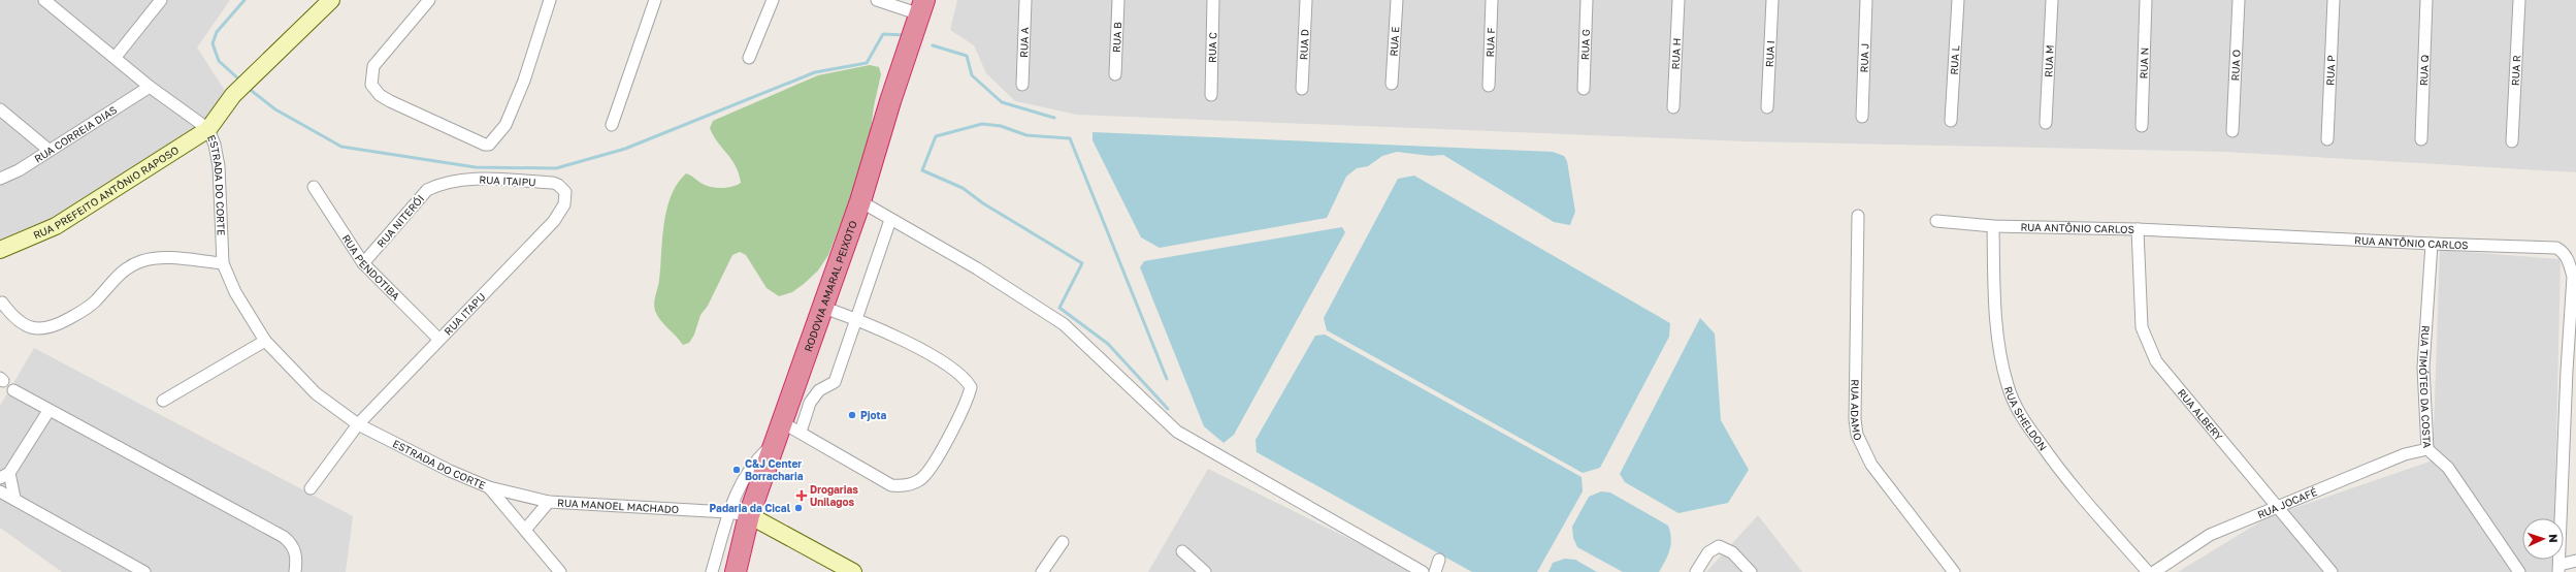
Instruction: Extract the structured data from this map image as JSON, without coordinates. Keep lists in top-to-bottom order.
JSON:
{
  "streets": {
    "highway": ["RODOVIA AMARAL PEIXOTO"],
    "street": [
      "RUA B",
      "RUA E",
      "RUA A",
      "RUA F",
      "RUA D",
      "RUA G",
      "RUA C",
      "RUA H",
      "RUA I",
      "RUA J",
      "RUA L",
      "RUA M",
      "RUA N",
      "RUA O",
      "RUA P",
      "RUA Q",
      "RUA R",
      "RUA CORREIA DIAS",
      "RUA ITAIPU",
      "ESTRADA DO CORTE",
      "RUA PREFEITO ANTÔNIO RAPOSO",
      "RUA NITERÓI",
      "RUA ANTÔNIO CARLOS",
      "RUA PENDOTIBA",
      "RUA ITAPU",
      "RUA TIMÓTEO DA COSTA",
      "RUA ADAMO",
      "RUA ALBERY",
      "RUA SHELDON",
      "RUA JOCAFÉ",
      "RUA MANOEL MACHADO"
    ]
  },
  "crossings": [
    ["RUA CORREIA DIAS", "ESTRADA DO CORTE"],
    ["RUA ITAIPU", "RUA NITERÓI"],
    ["RUA ITAIPU", "RUA ITAPU"],
    ["ESTRADA DO CORTE", "RUA PREFEITO ANTÔNIO RAPOSO"],
    ["ESTRADA DO CORTE", "RUA ITAPU"],
    ["ESTRADA DO CORTE", "RUA MANOEL MACHADO"],
    ["RUA NITERÓI", "RUA PENDOTIBA"],
    ["RUA ANTÔNIO CARLOS", "RUA TIMÓTEO DA COSTA"],
    ["RUA ANTÔNIO CARLOS", "RUA ALBERY"],
    ["RUA ANTÔNIO CARLOS", "RUA SHELDON"],
    ["RUA PENDOTIBA", "RUA ITAPU"],
    ["RODOVIA AMARAL PEIXOTO", "RUA MANOEL MACHADO"],
    ["RUA TIMÓTEO DA COSTA", "RUA JOCAFÉ"],
    ["RUA ALBERY", "RUA JOCAFÉ"]
  ],
  "places": {
    "other": ["Pjota", "C&J Center Borracharia", "Padaria da Cical"],
    "health": ["Drogarias Unilagos"]
  },
  "north": "right"
}
